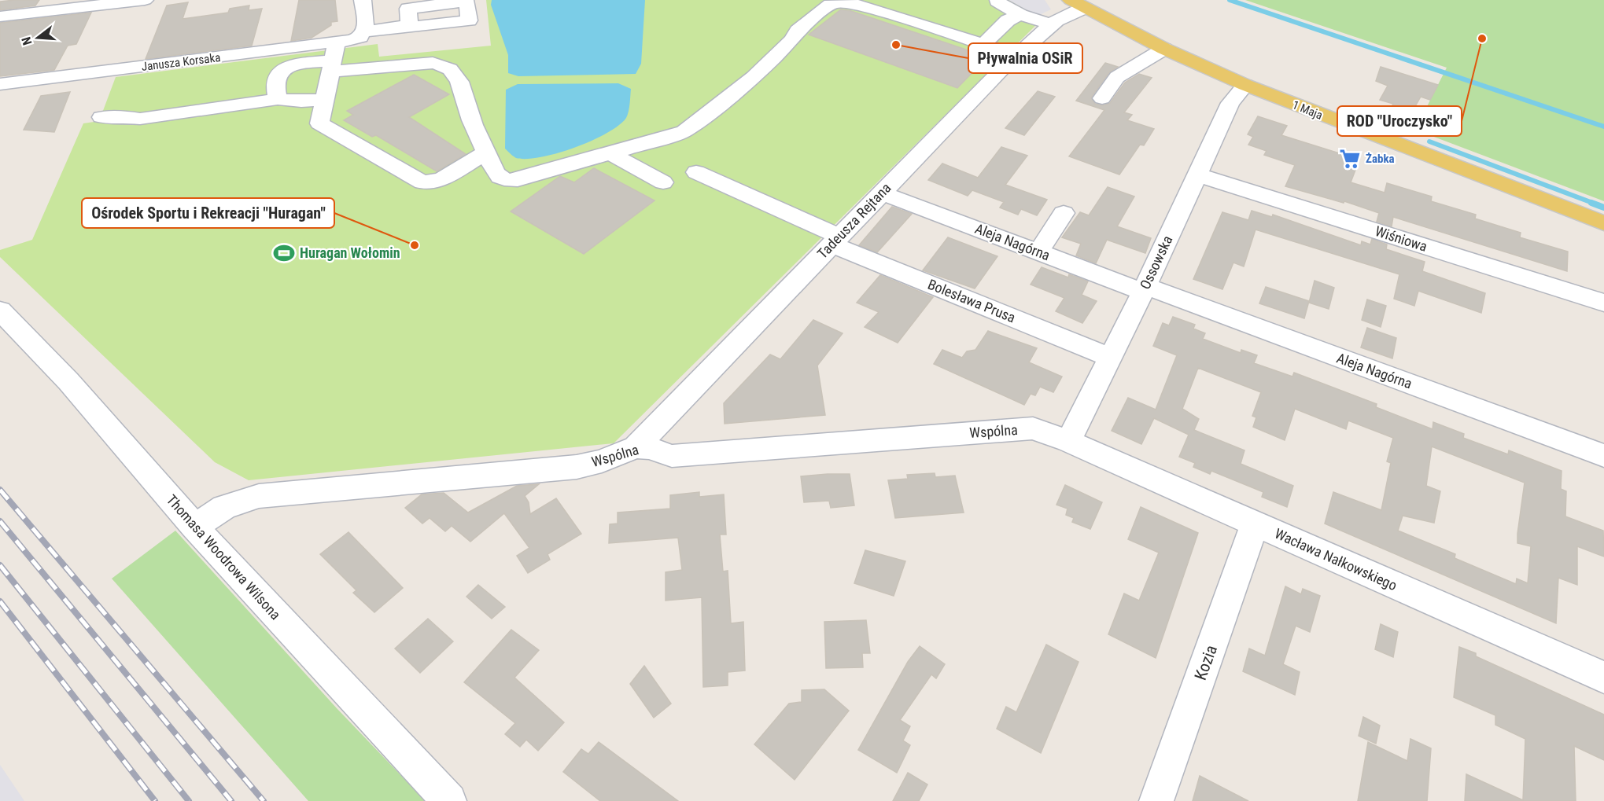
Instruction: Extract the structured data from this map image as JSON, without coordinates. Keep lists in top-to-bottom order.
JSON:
{
  "streets": {
    "main road": ["1 Maja"],
    "street": [
      "Janusza Korsaka",
      "Tadeusza Rejtana",
      "Wiśniowa",
      "Aleja Nagórna",
      "Ossowska",
      "Bolesława Prusa",
      "Wspólna",
      "Thomasa Woodrowa Wilsona",
      "Wacława Nałkowskiego",
      "Kozia"
    ]
  },
  "crossings": [
    ["1 Maja", "Tadeusza Rejtana"],
    ["1 Maja", "Ossowska"],
    ["Tadeusza Rejtana", "Aleja Nagórna"],
    ["Tadeusza Rejtana", "Bolesława Prusa"],
    ["Tadeusza Rejtana", "Wspólna"],
    ["Wiśniowa", "Ossowska"],
    ["Aleja Nagórna", "Ossowska"],
    ["Ossowska", "Bolesława Prusa"],
    ["Ossowska", "Wspólna"],
    ["Ossowska", "Wacława Nałkowskiego"],
    ["Wspólna", "Thomasa Woodrowa Wilsona"],
    ["Wspólna", "Wacława Nałkowskiego"],
    ["Wacława Nałkowskiego", "Kozia"]
  ],
  "places": {
    "other": ["ROD \"Uroczysko\"", "Pływalnia OSiR", "Ośrodek Sportu i Rekreacji \"Huragan\""],
    "supermarket": ["Żabka"],
    "sports": ["Huragan Wołomin"]
  },
  "north": "left"
}
